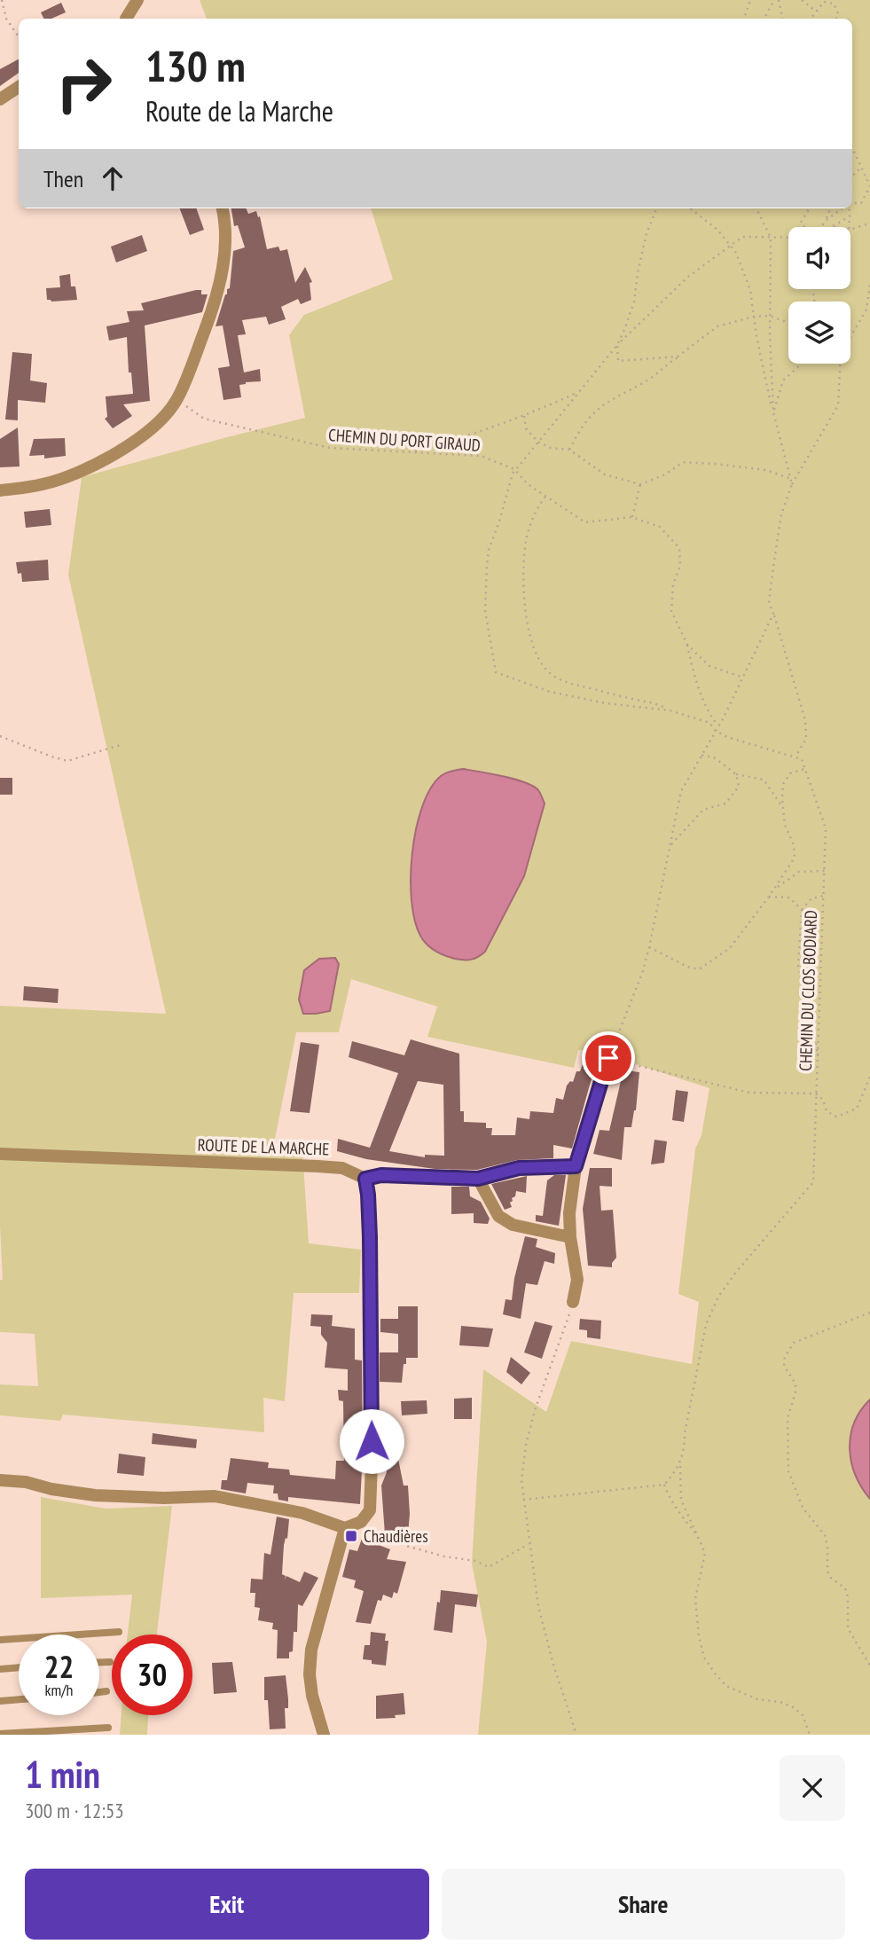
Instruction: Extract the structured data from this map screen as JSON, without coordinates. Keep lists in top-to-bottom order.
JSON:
{
  "streets": {
    "street": ["ROUTE DE LA MARCHE"],
    "path": ["CHEMIN DU PORT GIRAUD", "CHEMIN DU CLOS BODIARD"]
  },
  "places": {
    "transit": ["Chaudières"]
  },
  "page": {
    "turn": ["130 m", "Route de la Marche"],
    "then": "Then",
    "speed": "22 km/h",
    "limit": "30",
    "heading": ["1 min", "300 m · 12:53"],
    "buttons": ["Exit", "Share"]
  }
}
